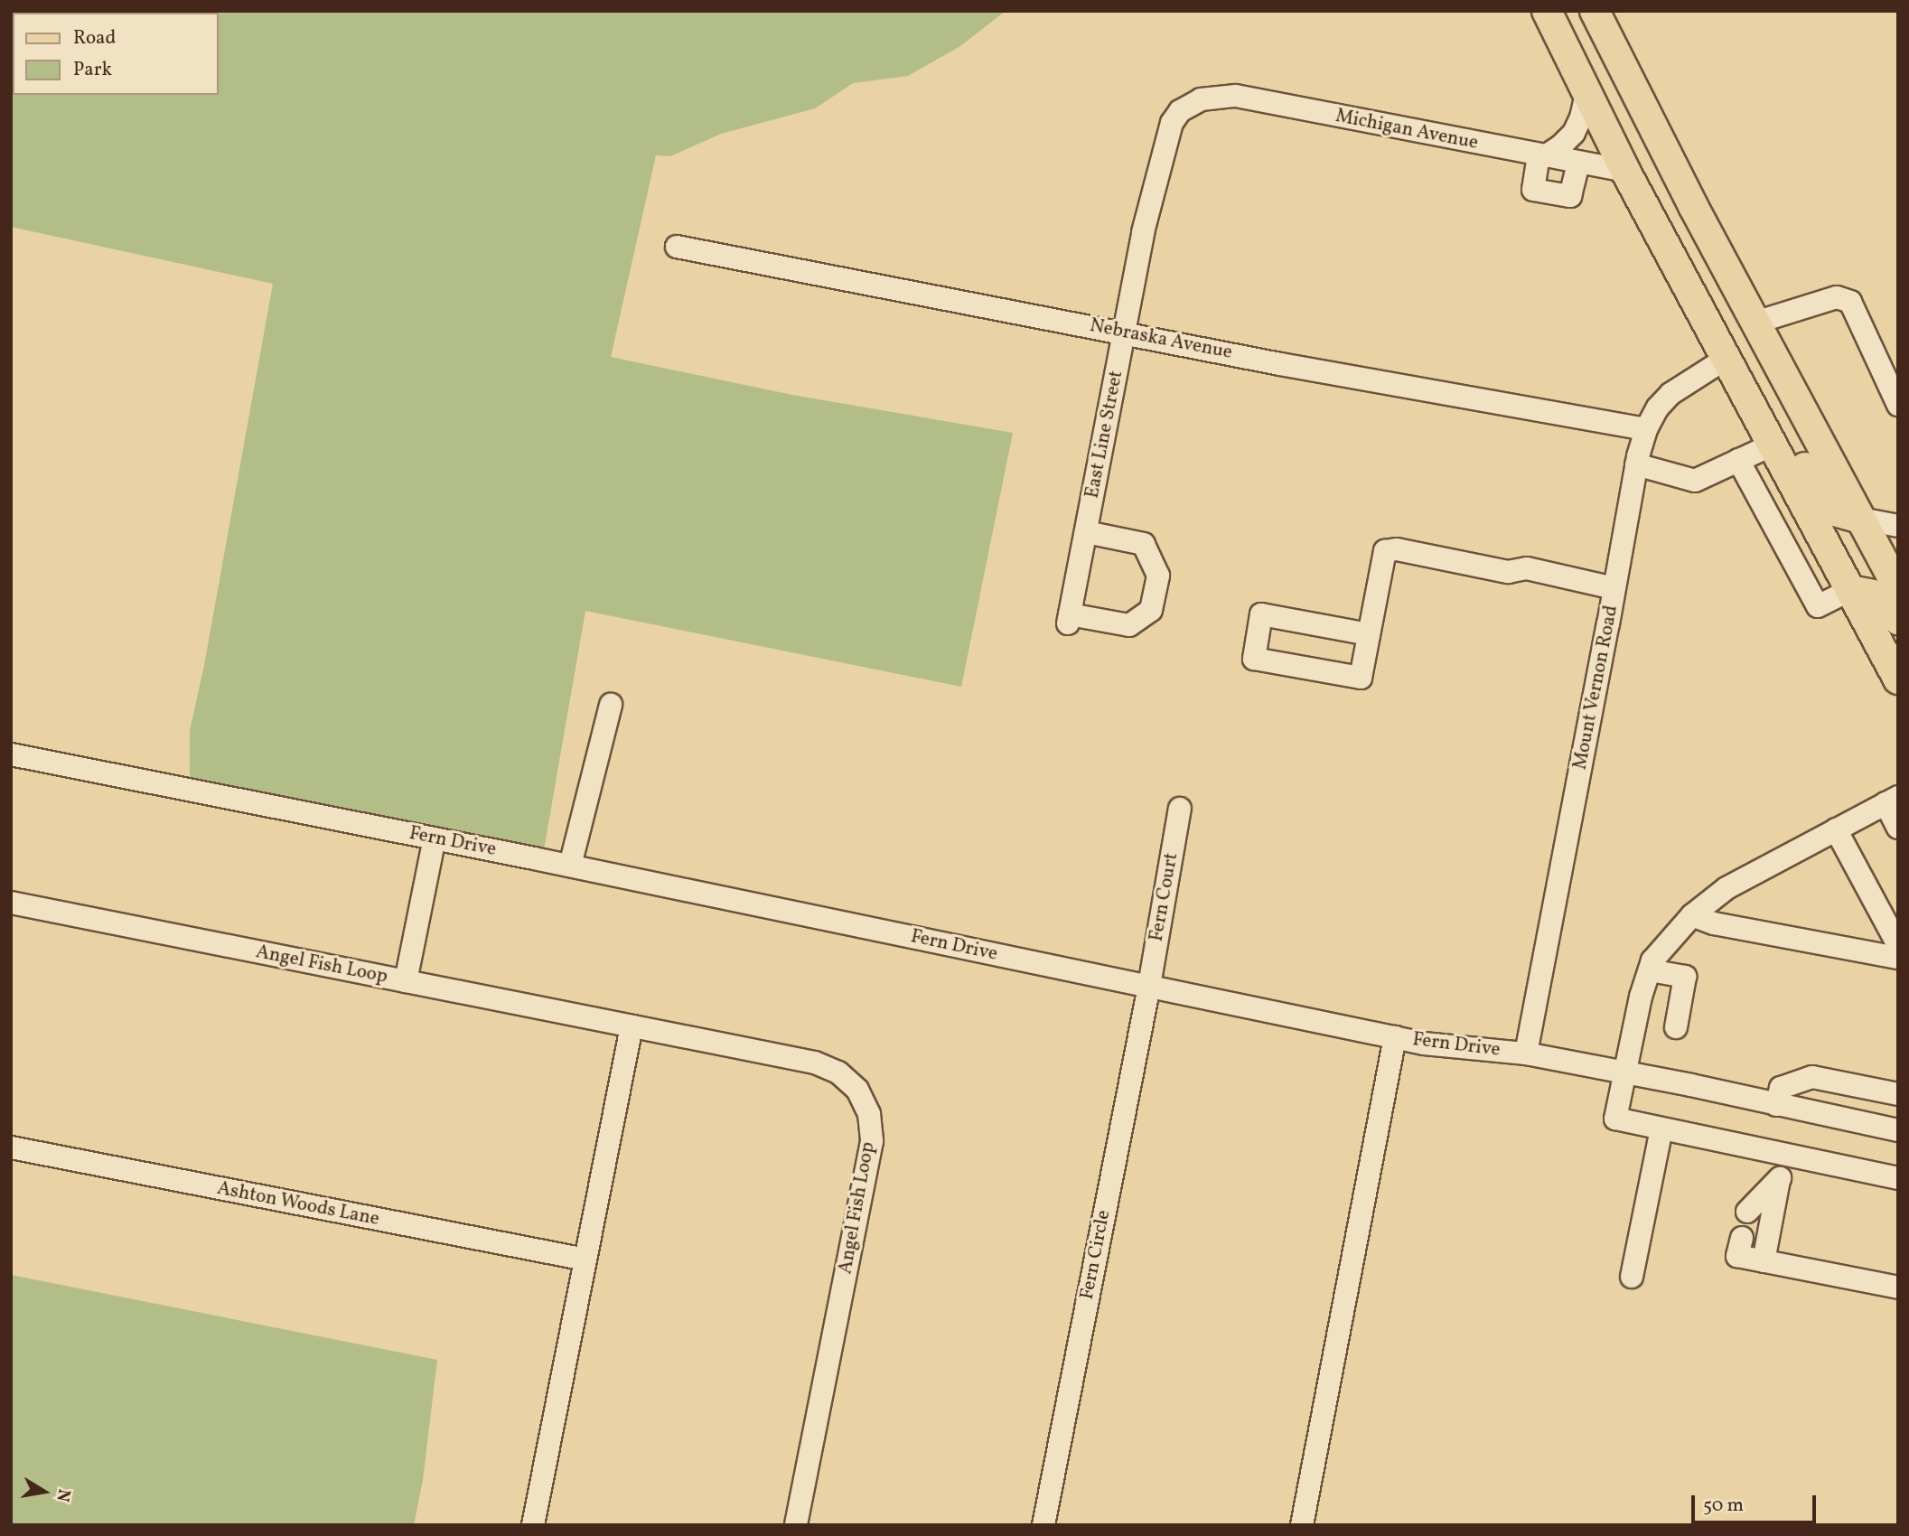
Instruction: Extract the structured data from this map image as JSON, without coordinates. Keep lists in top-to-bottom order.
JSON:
{
  "streets": {
    "street": [
      "Michigan Avenue",
      "Nebraska Avenue",
      "East Line Street",
      "Mount Vernon Road",
      "Fern Drive",
      "Fern Court",
      "Angel Fish Loop",
      "Ashton Woods Lane",
      "Fern Circle"
    ]
  },
  "crossings": [
    ["Michigan Avenue", "East Line Street"],
    ["Nebraska Avenue", "East Line Street"],
    ["Nebraska Avenue", "Mount Vernon Road"],
    ["Mount Vernon Road", "Fern Drive"],
    ["Fern Drive", "Fern Court"],
    ["Fern Drive", "Fern Circle"],
    ["Fern Court", "Fern Circle"]
  ],
  "legend": ["Road", "Park"],
  "scale_bar": "50 m",
  "north": "right"
}
